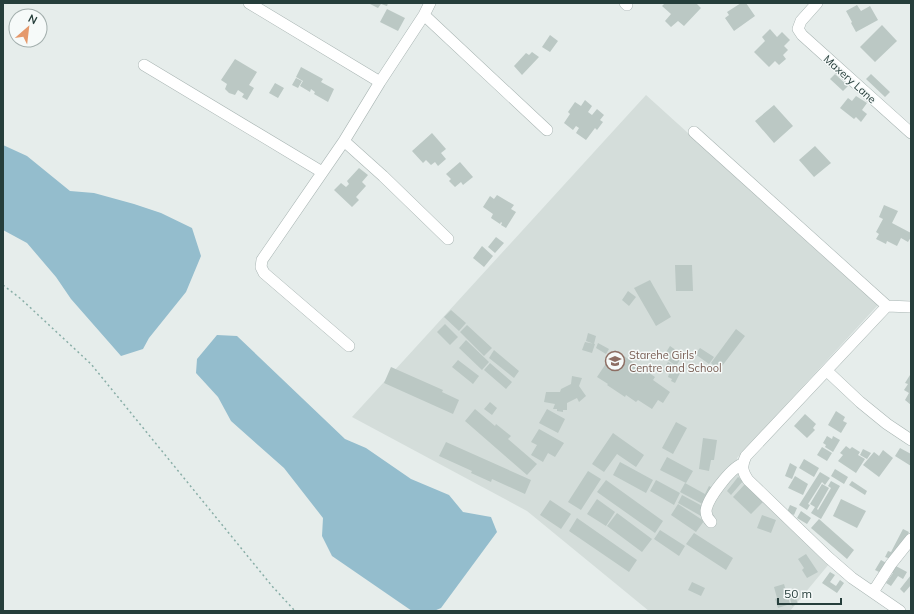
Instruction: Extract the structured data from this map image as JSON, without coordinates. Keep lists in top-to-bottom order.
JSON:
{
  "streets": {
    "street": ["Maxery Lane"]
  },
  "places": {
    "school or university": ["Starehe Girls' Centre and School"]
  },
  "scale_bar": "50 m",
  "north": "top right"
}
